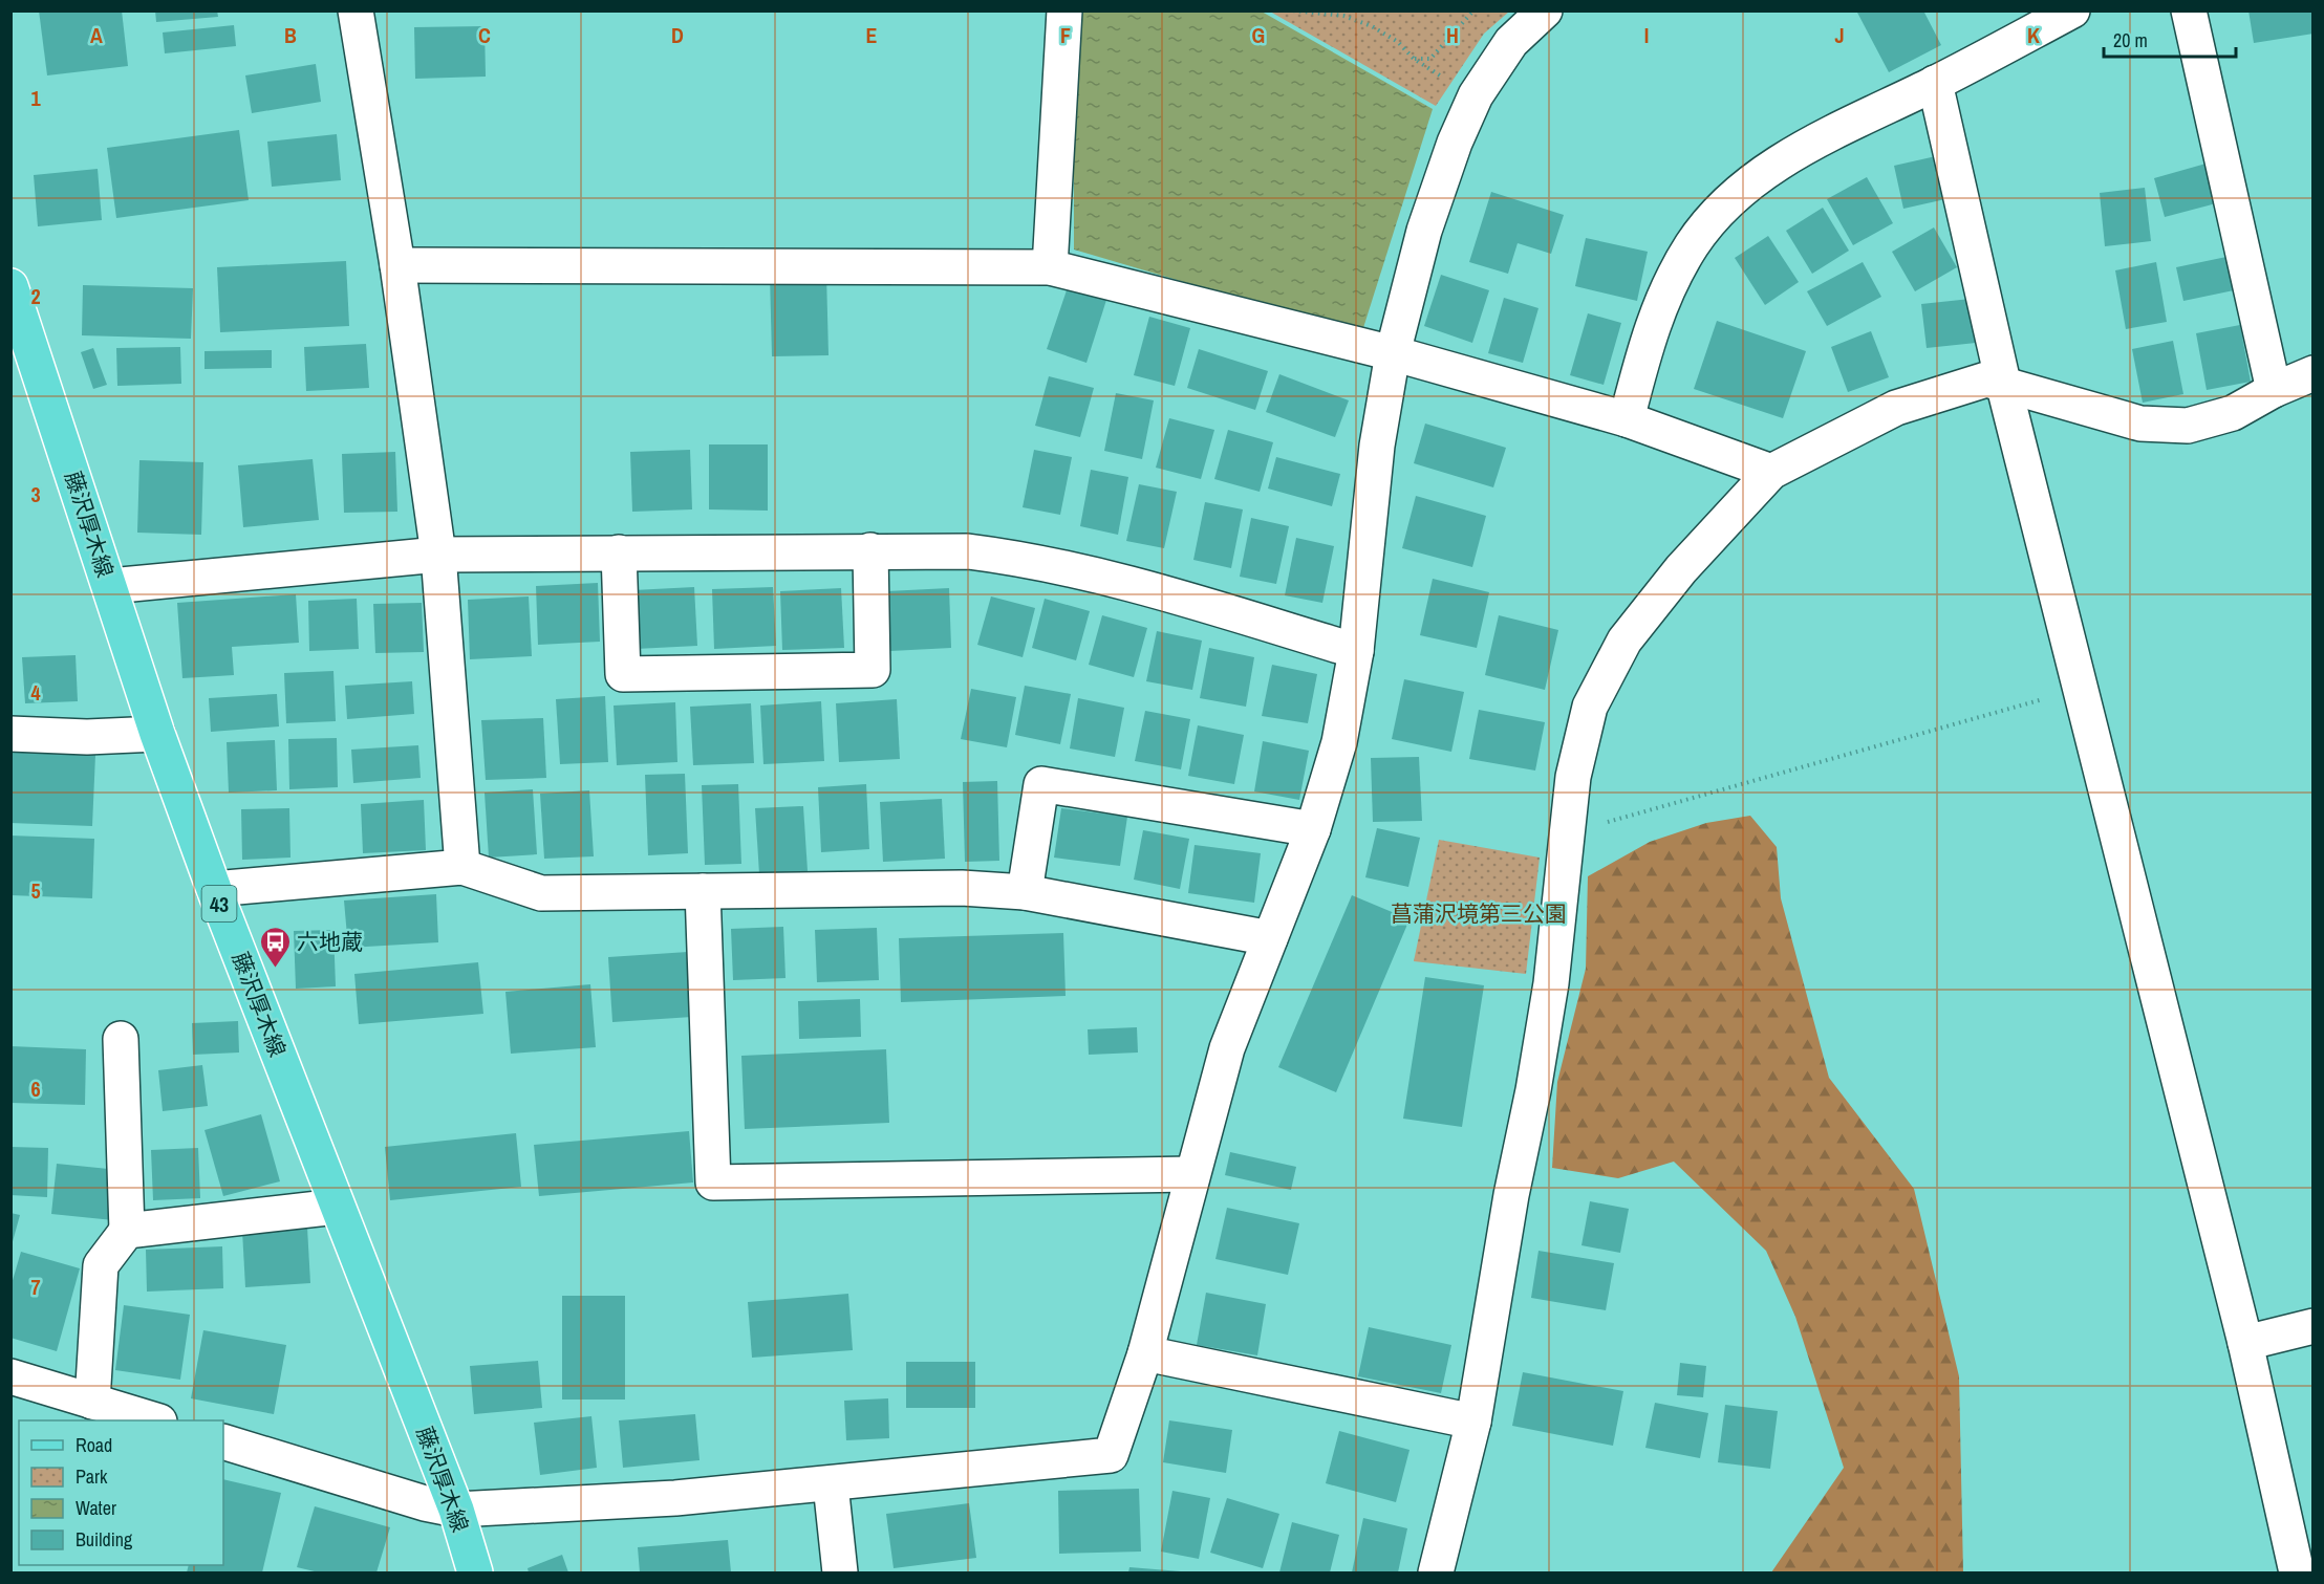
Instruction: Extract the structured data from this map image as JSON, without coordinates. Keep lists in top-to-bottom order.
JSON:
{
  "streets": {
    "main road": ["藤沢厚木線", "43"]
  },
  "parks": ["菖蒲沢境第三公園"],
  "places": {
    "bus stop": ["六地蔵"]
  },
  "legend": [
    "Road",
    "Park",
    "Water",
    "Building"
  ],
  "scale_bar": "20 m",
  "grid": {
    "columns": [
      "A",
      "B",
      "C",
      "D",
      "E",
      "F",
      "G",
      "H",
      "I",
      "J",
      "K"
    ],
    "rows": [
      "1",
      "2",
      "3",
      "4",
      "5",
      "6",
      "7"
    ]
  }
}
